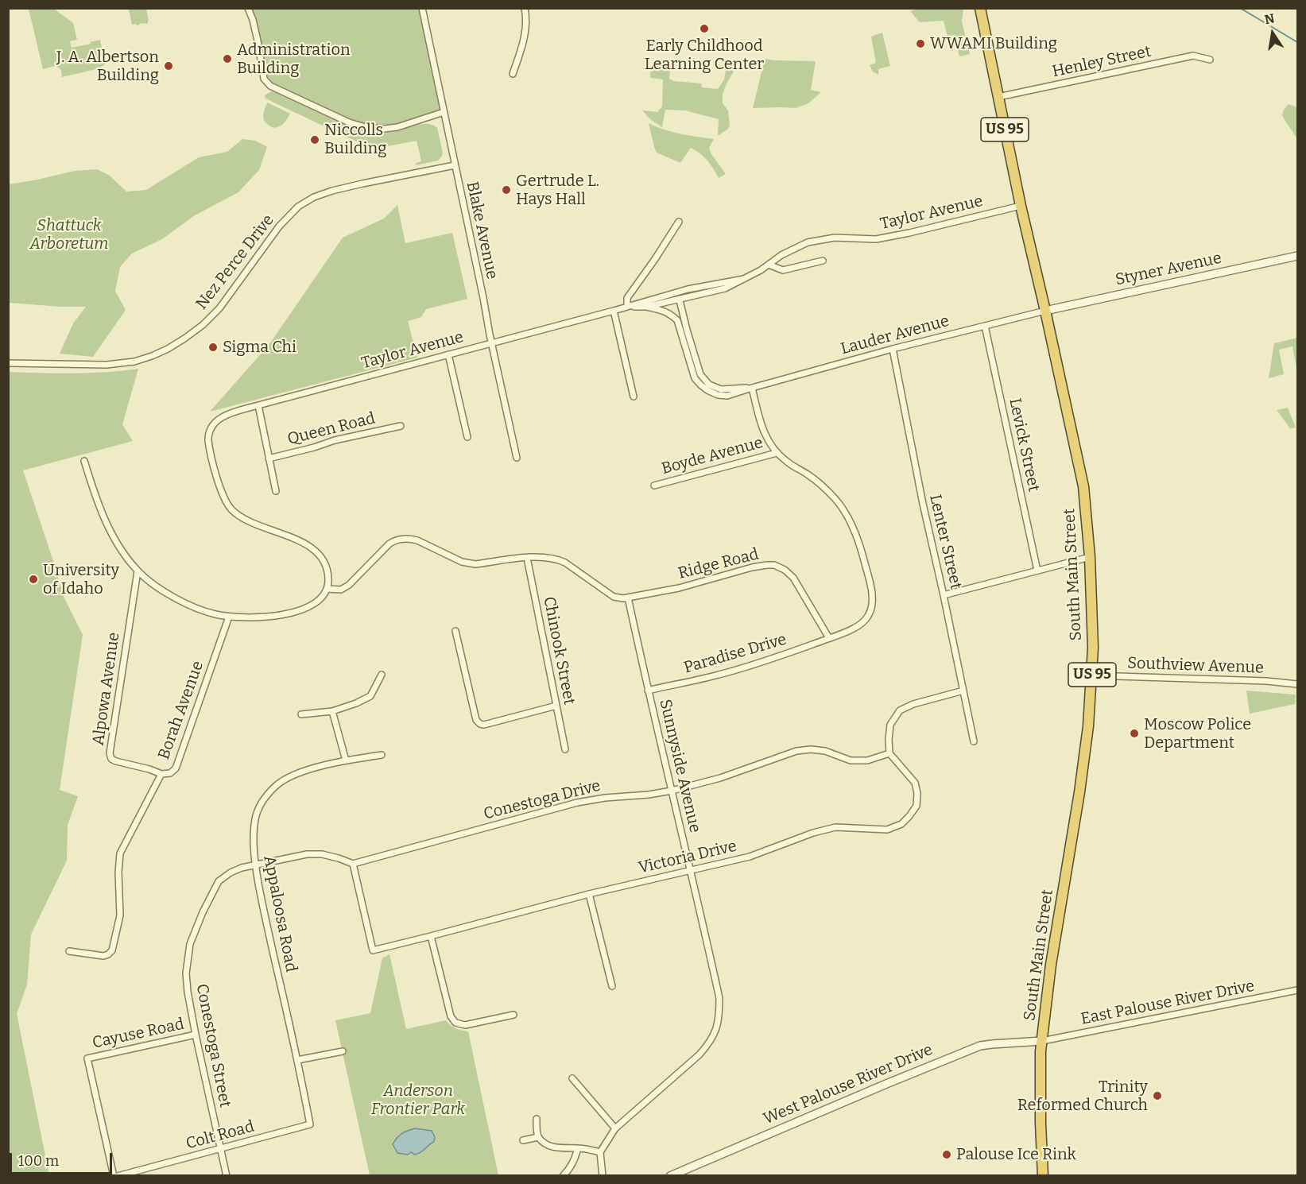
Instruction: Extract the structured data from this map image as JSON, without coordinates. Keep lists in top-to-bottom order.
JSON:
{
  "streets": {
    "highway": ["US 95", "South Main Street"],
    "street": [
      "Henley Street",
      "Taylor Avenue",
      "Blake Avenue",
      "Nez Perce Drive",
      "Styner Avenue",
      "Lauder Avenue",
      "Queen Road",
      "Levick Street",
      "Boyde Avenue",
      "Lenter Street",
      "Ridge Road",
      "Chinook Street",
      "Paradise Drive",
      "Southview Avenue",
      "Alpowa Avenue",
      "Borah Avenue",
      "Sunnyside Avenue",
      "Conestoga Drive",
      "Victoria Drive",
      "Appaloosa Road",
      "East Palouse River Drive",
      "Cayuse Road",
      "Conestoga Street",
      "West Palouse River Drive",
      "Colt Road"
    ]
  },
  "crossings": [
    ["Henley Street", "South Main Street"],
    ["Taylor Avenue", "Blake Avenue"],
    ["Taylor Avenue", "Lauder Avenue"],
    ["Taylor Avenue", "Ridge Road"],
    ["Taylor Avenue", "South Main Street"],
    ["Blake Avenue", "Nez Perce Drive"],
    ["Styner Avenue", "Lauder Avenue"],
    ["Styner Avenue", "South Main Street"],
    ["Lauder Avenue", "Levick Street"],
    ["Lauder Avenue", "Lenter Street"],
    ["Lauder Avenue", "South Main Street"],
    ["Ridge Road", "Chinook Street"],
    ["Ridge Road", "Paradise Drive"],
    ["Ridge Road", "Sunnyside Avenue"],
    ["South Main Street", "Southview Avenue"],
    ["South Main Street", "East Palouse River Drive"],
    ["South Main Street", "West Palouse River Drive"],
    ["Paradise Drive", "Sunnyside Avenue"],
    ["Alpowa Avenue", "Borah Avenue"],
    ["Sunnyside Avenue", "Conestoga Drive"],
    ["Sunnyside Avenue", "Victoria Drive"],
    ["Conestoga Drive", "Victoria Drive"],
    ["Appaloosa Road", "Conestoga Street"],
    ["Appaloosa Road", "Colt Road"],
    ["East Palouse River Drive", "West Palouse River Drive"],
    ["Cayuse Road", "Conestoga Street"],
    ["Conestoga Street", "Colt Road"]
  ],
  "parks": ["Shattuck Arboretum", "Anderson Frontier Park"],
  "places": [
    "Early Childhood Learning Center",
    "WWAMI Building",
    "Administration Building",
    "J. A. Albertson Building",
    "Niccolls Building",
    "Gertrude L. Hays Hall",
    "Sigma Chi",
    "University of Idaho",
    "Moscow Police Department",
    "Trinity Reformed Church",
    "Palouse Ice Rink"
  ],
  "scale_bar": "100 m",
  "north": "top"
}
